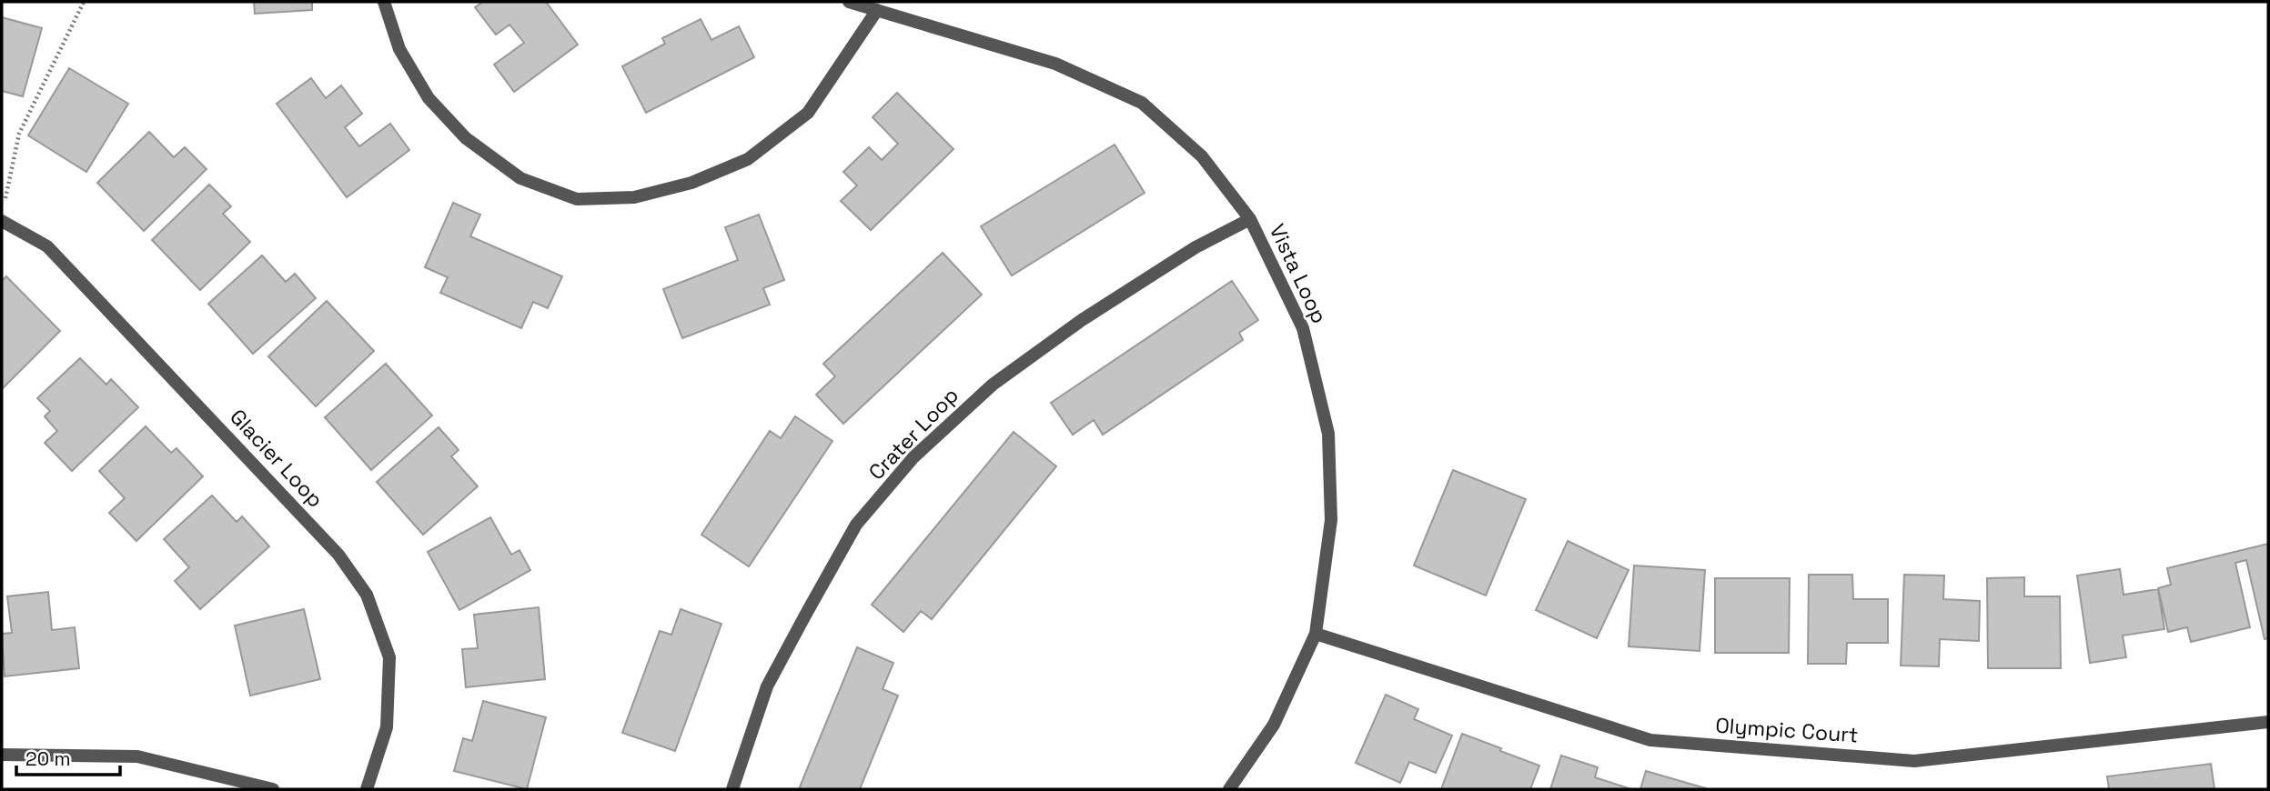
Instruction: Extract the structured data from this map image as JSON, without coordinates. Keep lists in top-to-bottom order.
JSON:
{
  "streets": {
    "street": [
      "Vista Loop",
      "Crater Loop",
      "Glacier Loop",
      "Olympic Court"
    ]
  },
  "crossings": [
    ["Vista Loop", "Crater Loop"],
    ["Vista Loop", "Olympic Court"]
  ],
  "scale_bar": "20 m"
}
